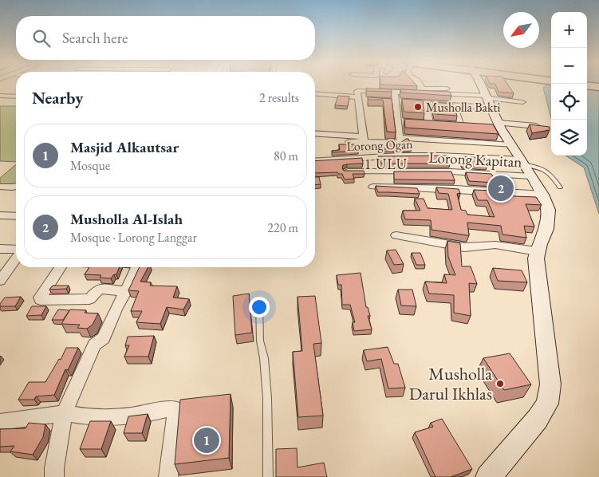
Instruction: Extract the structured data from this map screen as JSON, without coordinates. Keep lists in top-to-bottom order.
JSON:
{
  "streets": {
    "street": ["Lorong Ogan", "Lorong Kapitan"]
  },
  "crossings": [
    ["Lorong Ogan", "Lorong Kapitan"]
  ],
  "districts": ["1 ULU"],
  "places": ["Musholla Bakti", "Musholla Darul Ikhlas"],
  "north": "bottom left",
  "page": {
    "map_buttons": ["+", "−"],
    "search": "Search here",
    "heading": ["Nearby", "2 results"],
    "list": [
      {
        "mark": "1",
        "name": "Masjid Alkautsar",
        "note": "Mosque",
        "value": "80 m"
      },
      {
        "mark": "2",
        "name": "Musholla Al-Islah",
        "note": "Mosque · Lorong Langgar",
        "value": "220 m"
      }
    ],
    "pins": ["2", "1"]
  }
}
